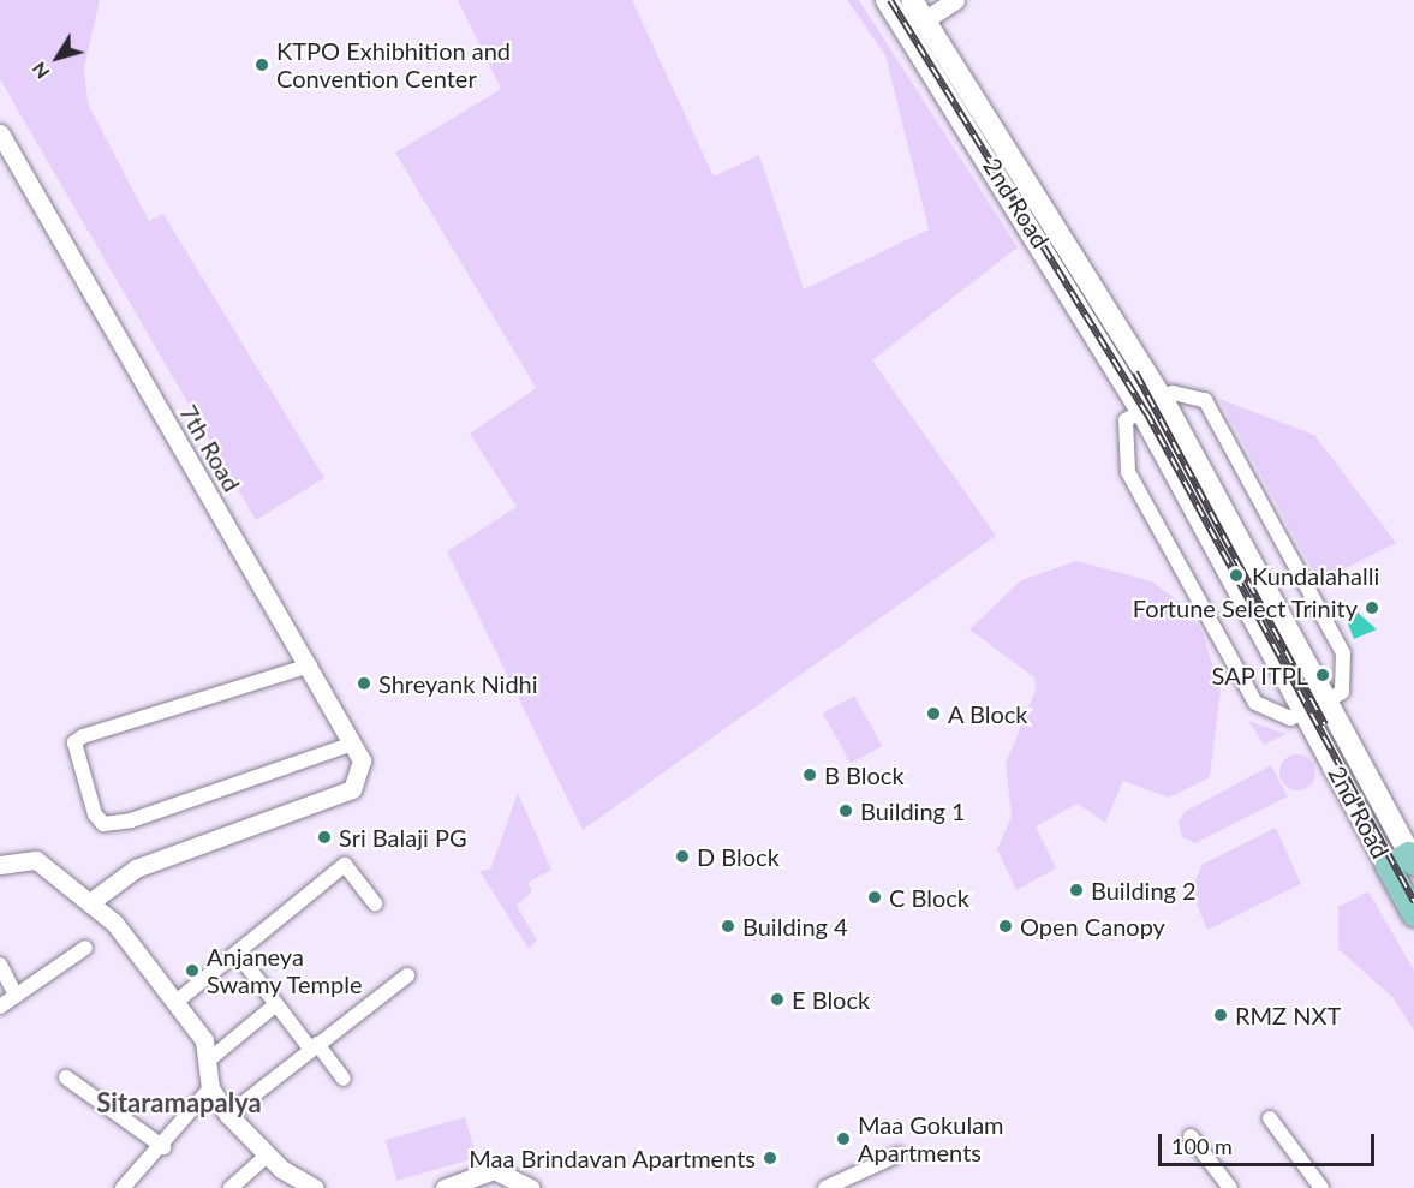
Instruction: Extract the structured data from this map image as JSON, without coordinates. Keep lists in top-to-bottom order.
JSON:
{
  "streets": {
    "main road": ["2nd Road"],
    "street": ["7th Road"]
  },
  "districts": ["Sitaramapalya"],
  "places": [
    "KTPO Exhibhition and Convention Center",
    "Kundalahalli",
    "Fortune Select Trinity",
    "SAP ITPL",
    "Shreyank Nidhi",
    "A Block",
    "B Block",
    "Building 1",
    "Sri Balaji PG",
    "D Block",
    "Building 2",
    "C Block",
    "Building 4",
    "Open Canopy",
    "Anjaneya Swamy Temple",
    "E Block",
    "RMZ NXT",
    "Maa Gokulam Apartments",
    "Maa Brindavan Apartments"
  ],
  "scale_bar": "100 m",
  "north": "bottom left"
}
